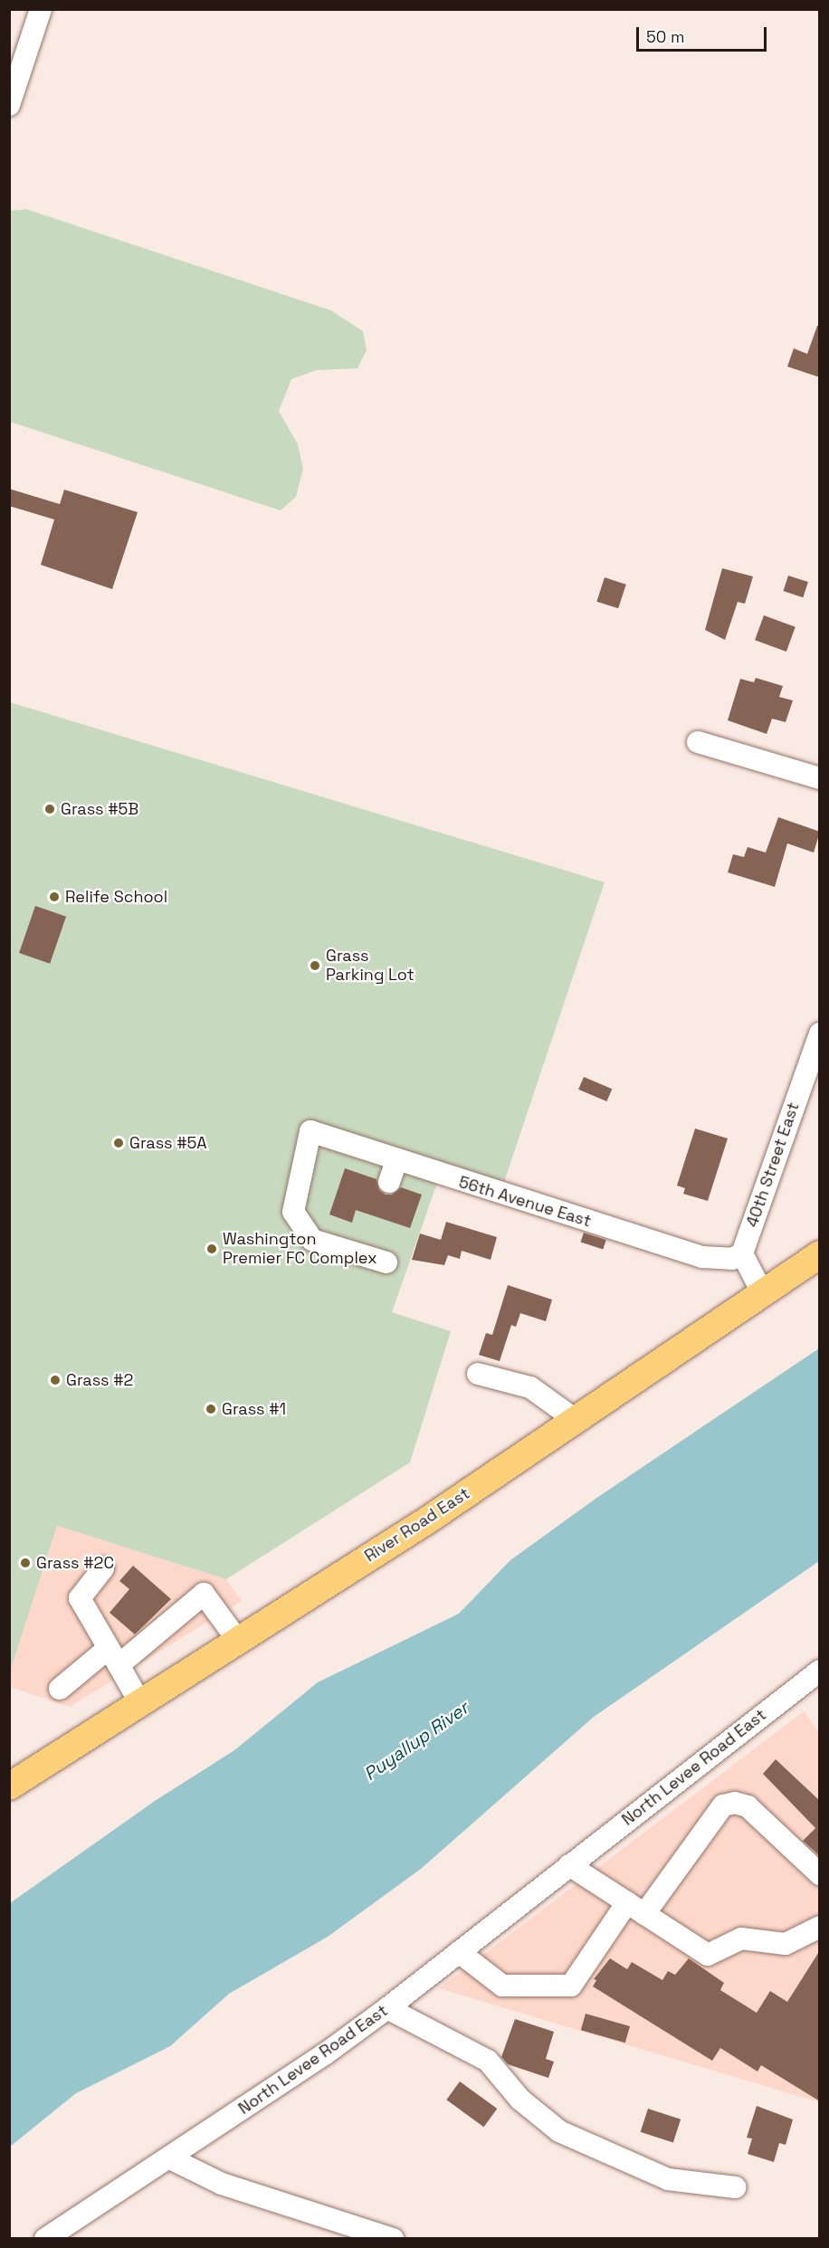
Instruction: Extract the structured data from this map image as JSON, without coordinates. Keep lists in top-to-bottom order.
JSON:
{
  "streets": {
    "main road": ["River Road East"],
    "street": ["40th Street East", "56th Avenue East", "North Levee Road East"]
  },
  "crossings": [
    ["40th Street East", "56th Avenue East"]
  ],
  "water": ["Puyallup River"],
  "places": [
    "Grass #5B",
    "Relife School",
    "Grass Parking Lot",
    "Grass #5A",
    "Washington Premier FC Complex",
    "Grass #2",
    "Grass #1",
    "Grass #2C"
  ],
  "scale_bar": "50 m"
}
